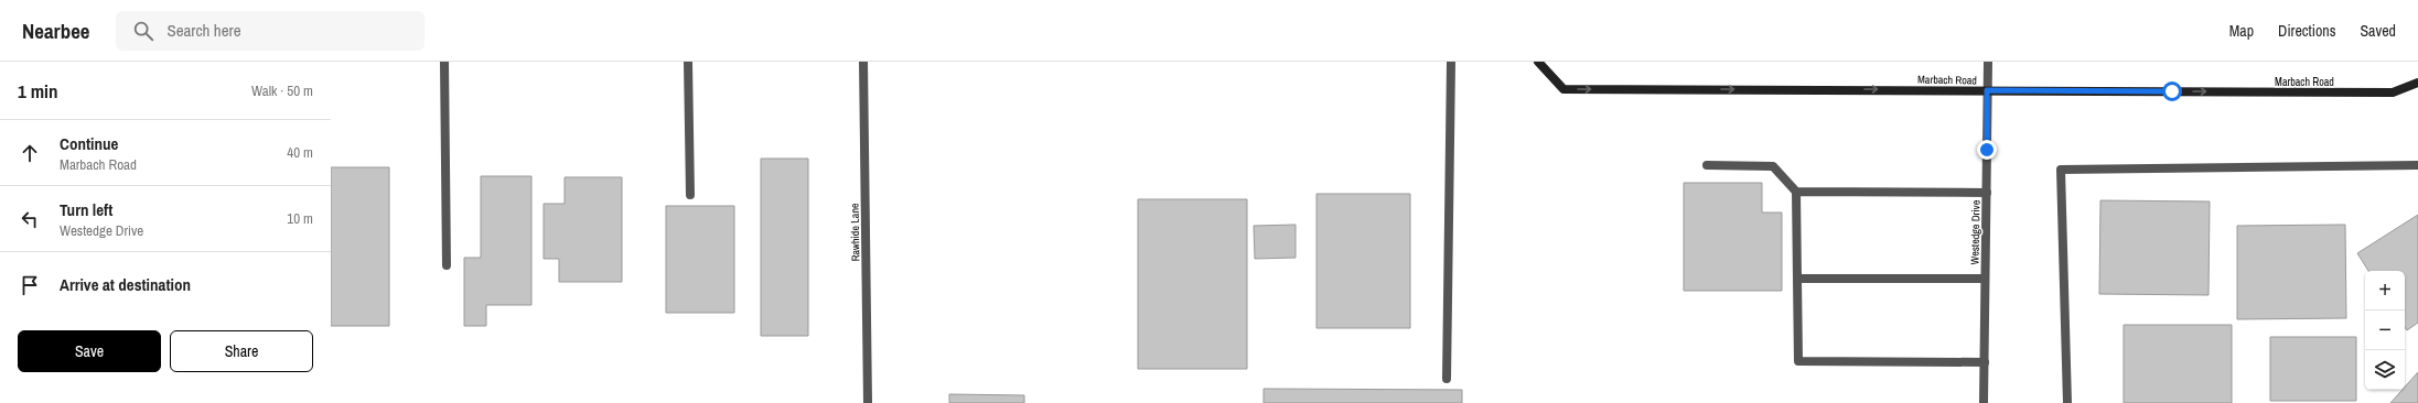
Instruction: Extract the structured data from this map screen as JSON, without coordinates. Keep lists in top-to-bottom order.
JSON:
{
  "streets": {
    "main road": ["Marbach Road"],
    "street": ["Rawhide Lane", "Westedge Drive"]
  },
  "crossings": [
    ["Marbach Road", "Westedge Drive"]
  ],
  "one_way": ["Marbach Road"],
  "page": {
    "header": "Nearbee",
    "search": "Search here",
    "nav": ["Map", "Directions", "Saved"],
    "heading": ["1 min", "Walk · 50 m"],
    "list": [
      ["Continue", "Marbach Road", "40 m"],
      ["Turn left", "Westedge Drive", "10 m"],
      "Arrive at destination"
    ],
    "map_buttons": ["+", "−"],
    "buttons": ["Save", "Share"]
  }
}
